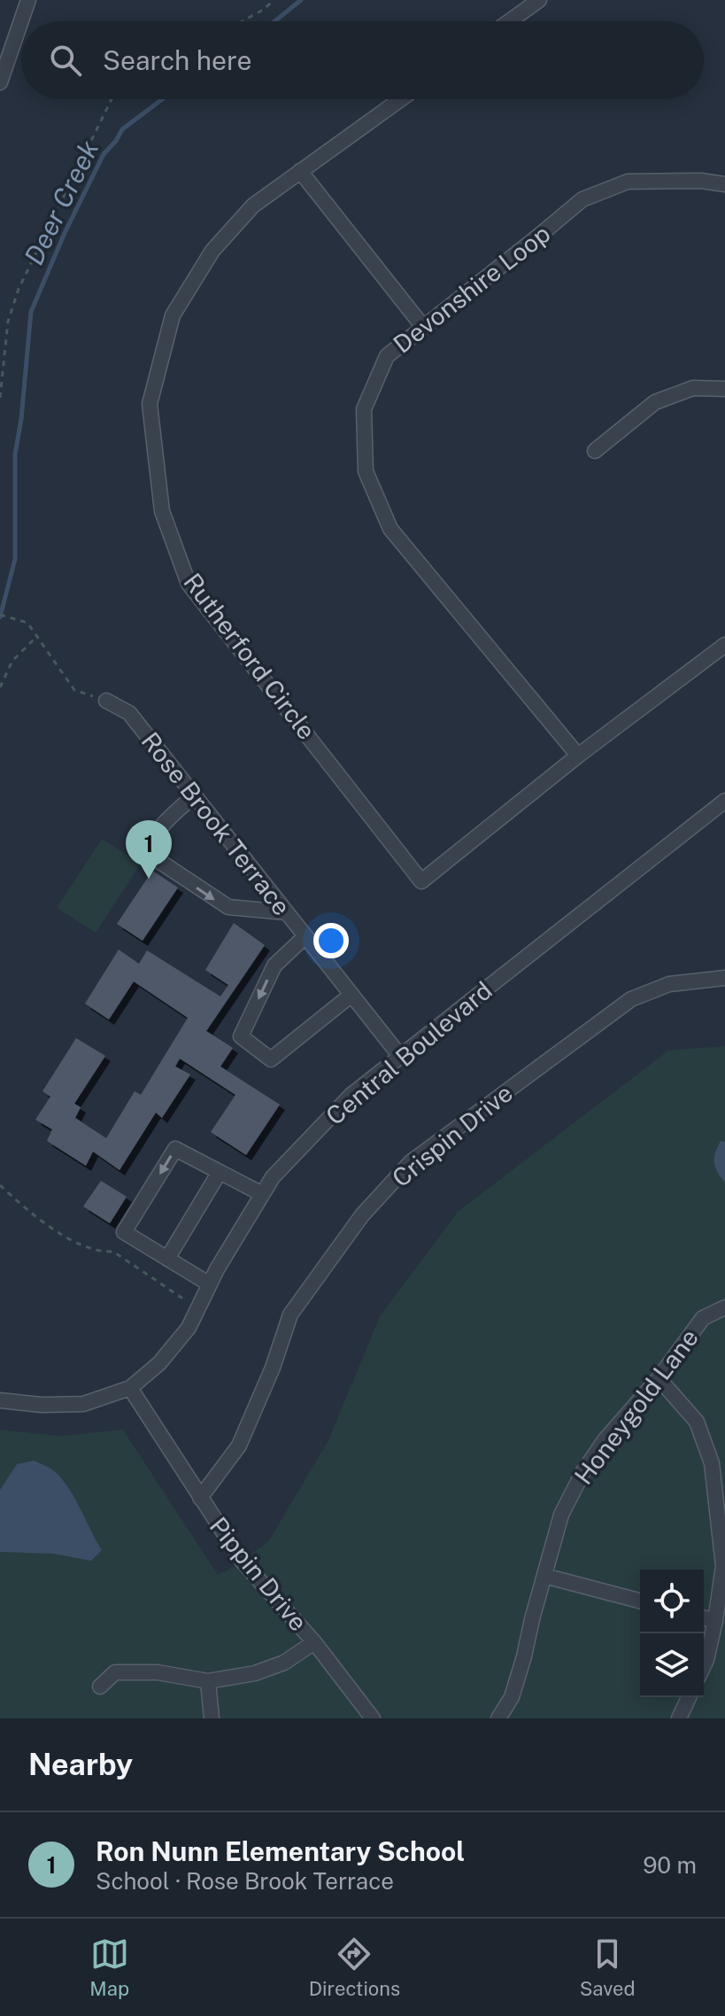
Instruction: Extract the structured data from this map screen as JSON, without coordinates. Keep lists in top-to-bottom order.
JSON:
{
  "streets": {
    "street": [
      "Devonshire Loop",
      "Rutherford Circle",
      "Rose Brook Terrace",
      "Central Boulevard",
      "Crispin Drive",
      "Honeygold Lane",
      "Pippin Drive"
    ]
  },
  "crossings": [
    ["Devonshire Loop", "Rutherford Circle"],
    ["Rose Brook Terrace", "Central Boulevard"],
    ["Central Boulevard", "Pippin Drive"],
    ["Crispin Drive", "Pippin Drive"]
  ],
  "water": ["Deer Creek"],
  "page": {
    "search": "Search here",
    "pins": "1",
    "heading": "Nearby",
    "list": [
      {
        "mark": "1",
        "name": "Ron Nunn Elementary School",
        "note": "School · Rose Brook Terrace",
        "value": "90 m"
      }
    ],
    "nav": ["Map", "Directions", "Saved"]
  }
}
